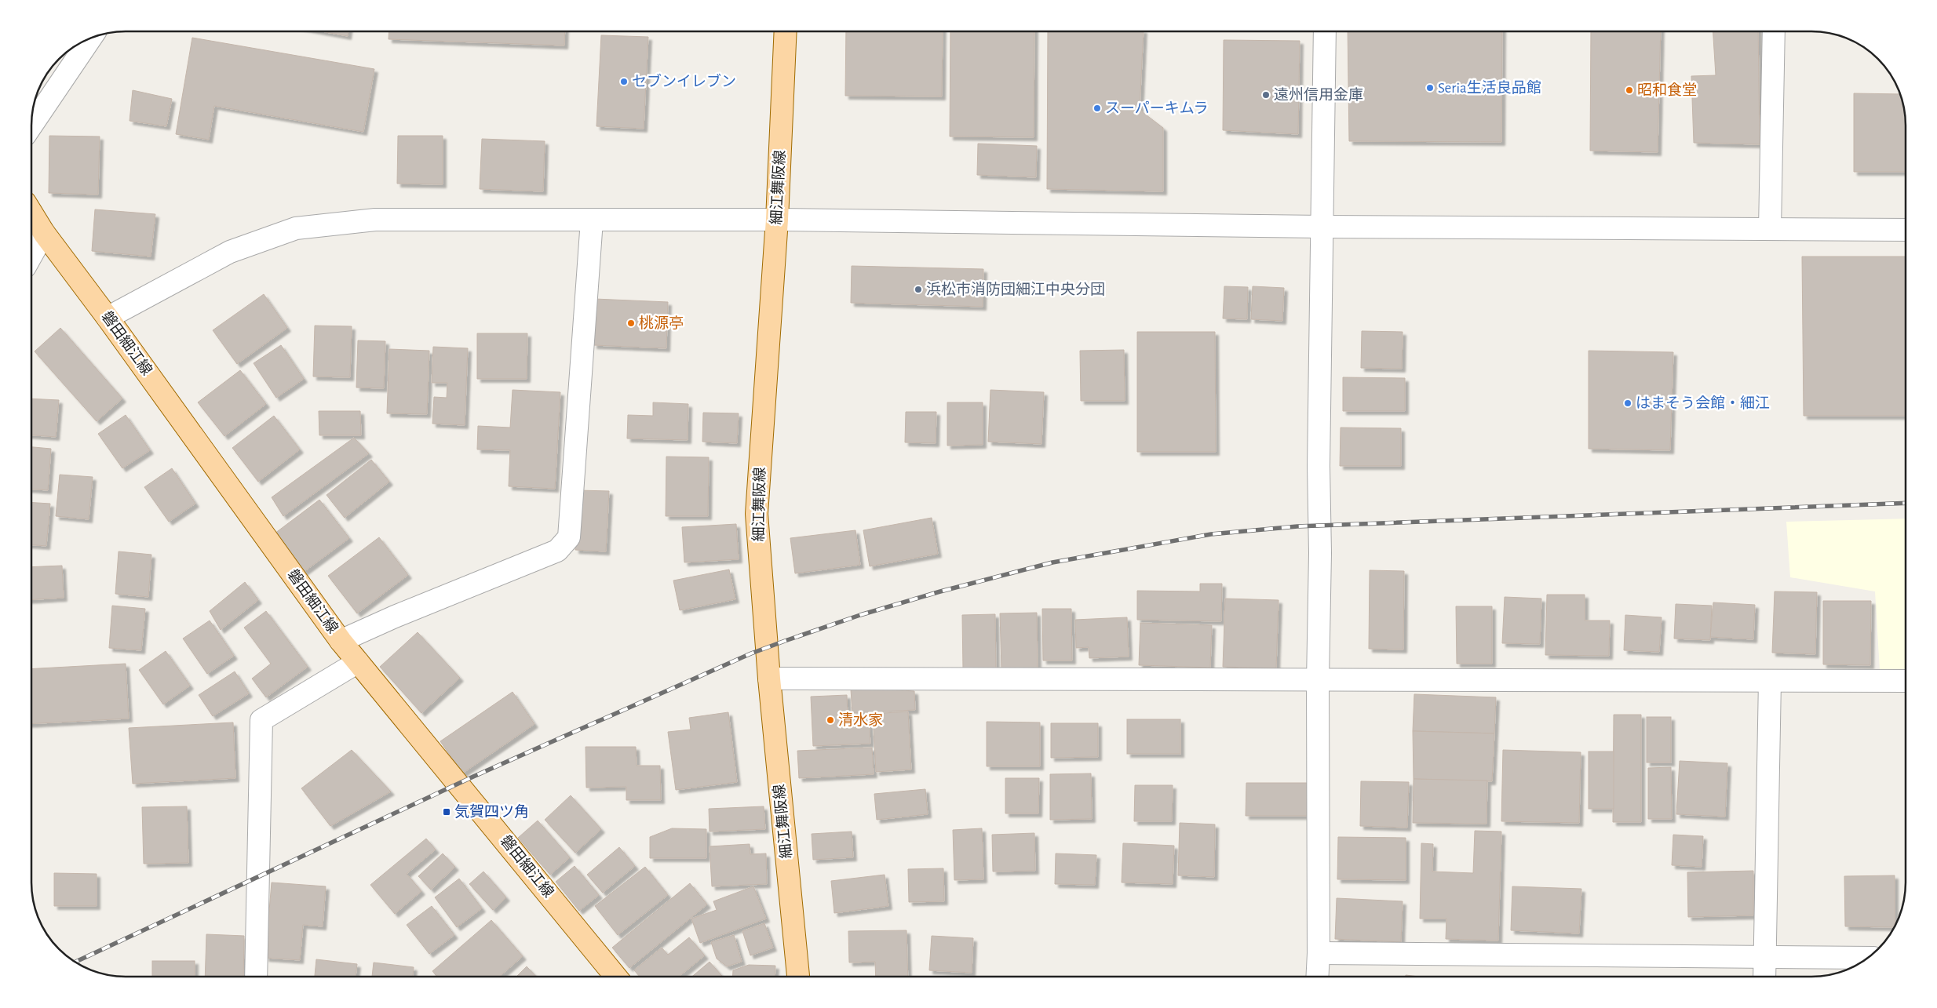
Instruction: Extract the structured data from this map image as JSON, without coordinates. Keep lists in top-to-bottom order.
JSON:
{
  "streets": {
    "main road": ["細江舞阪線", "磐田細江線"]
  },
  "places": {
    "other": [
      "セブンイレブン",
      "Seria生活良品館",
      "昭和食堂",
      "遠州信用金庫",
      "スーパーキムラ",
      "浜松市消防団細江中央分団",
      "桃源亭",
      "はまそう会館・細江",
      "清水家"
    ],
    "transit": ["気賀四ツ角"]
  }
}
